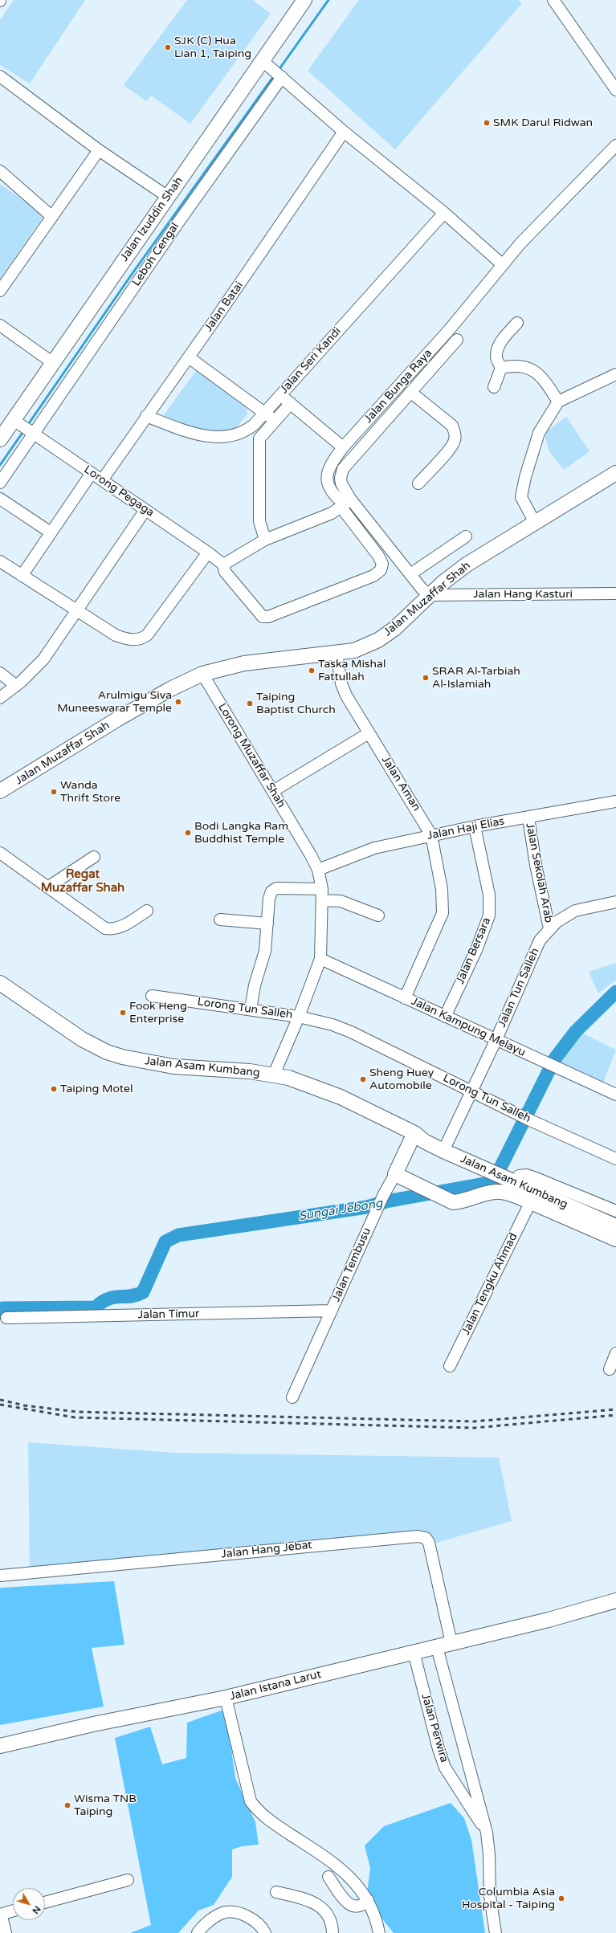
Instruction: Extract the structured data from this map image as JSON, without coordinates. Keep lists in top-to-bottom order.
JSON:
{
  "streets": {
    "main road": [
      "Jalan Izuddin Shah",
      "Jalan Muzaffar Shah",
      "Jalan Asam Kumbang",
      "Jalan Tembusu",
      "Jalan Istana Larut"
    ],
    "street": [
      "Leboh Cengal",
      "Jalan Batai",
      "Jalan Seri Kandi",
      "Jalan Bunga Raya",
      "Lorong Pegaga",
      "Jalan Hang Kasturi",
      "Lorong Muzaffar Shah",
      "Jalan Aman",
      "Jalan Haji Elias",
      "Jalan Sekolah Arab",
      "Jalan Bersara",
      "Jalan Tun Salleh",
      "Lorong Tun Salleh",
      "Jalan Kampung Melayu",
      "Jalan Tengku Ahmad",
      "Jalan Timur",
      "Jalan Hang Jebat",
      "Jalan Perwira"
    ]
  },
  "crossings": [
    ["Jalan Izuddin Shah", "Leboh Cengal"],
    ["Jalan Izuddin Shah", "Lorong Pegaga"],
    ["Leboh Cengal", "Lorong Pegaga"],
    ["Jalan Batai", "Jalan Seri Kandi"],
    ["Jalan Batai", "Lorong Pegaga"],
    ["Jalan Bunga Raya", "Jalan Hang Kasturi"],
    ["Jalan Bunga Raya", "Jalan Muzaffar Shah"],
    ["Jalan Hang Kasturi", "Jalan Muzaffar Shah"],
    ["Jalan Muzaffar Shah", "Lorong Muzaffar Shah"],
    ["Jalan Muzaffar Shah", "Jalan Aman"],
    ["Lorong Muzaffar Shah", "Jalan Haji Elias"],
    ["Lorong Muzaffar Shah", "Lorong Tun Salleh"],
    ["Lorong Muzaffar Shah", "Jalan Kampung Melayu"],
    ["Lorong Muzaffar Shah", "Jalan Asam Kumbang"],
    ["Jalan Aman", "Jalan Haji Elias"],
    ["Jalan Aman", "Jalan Kampung Melayu"],
    ["Jalan Haji Elias", "Jalan Sekolah Arab"],
    ["Jalan Haji Elias", "Jalan Bersara"],
    ["Jalan Sekolah Arab", "Jalan Tun Salleh"],
    ["Jalan Bersara", "Jalan Kampung Melayu"],
    ["Jalan Tun Salleh", "Lorong Tun Salleh"],
    ["Jalan Tun Salleh", "Jalan Kampung Melayu"],
    ["Jalan Tun Salleh", "Jalan Asam Kumbang"],
    ["Jalan Asam Kumbang", "Jalan Tembusu"],
    ["Jalan Asam Kumbang", "Jalan Tengku Ahmad"],
    ["Jalan Tembusu", "Jalan Timur"],
    ["Jalan Hang Jebat", "Jalan Istana Larut"],
    ["Jalan Istana Larut", "Jalan Perwira"]
  ],
  "districts": ["Regat Muzaffar Shah"],
  "water": ["Sungai Jebong"],
  "places": [
    "SJK (C) Hua Lian 1, Taiping",
    "SMK Darul Ridwan",
    "Taska Mishal Fattullah",
    "SRAR Al-Tarbiah Al-Islamiah",
    "Arulmigu Siva Muneeswarar Temple",
    "Taiping Baptist Church",
    "Wanda Thrift Store",
    "Bodi Langka Ram Buddhist Temple",
    "Fook Heng Enterprise",
    "Sheng Huey Automobile",
    "Taiping Motel",
    "Wisma TNB Taiping",
    "Columbia Asia Hospital - Taiping"
  ],
  "north": "bottom right"
}
